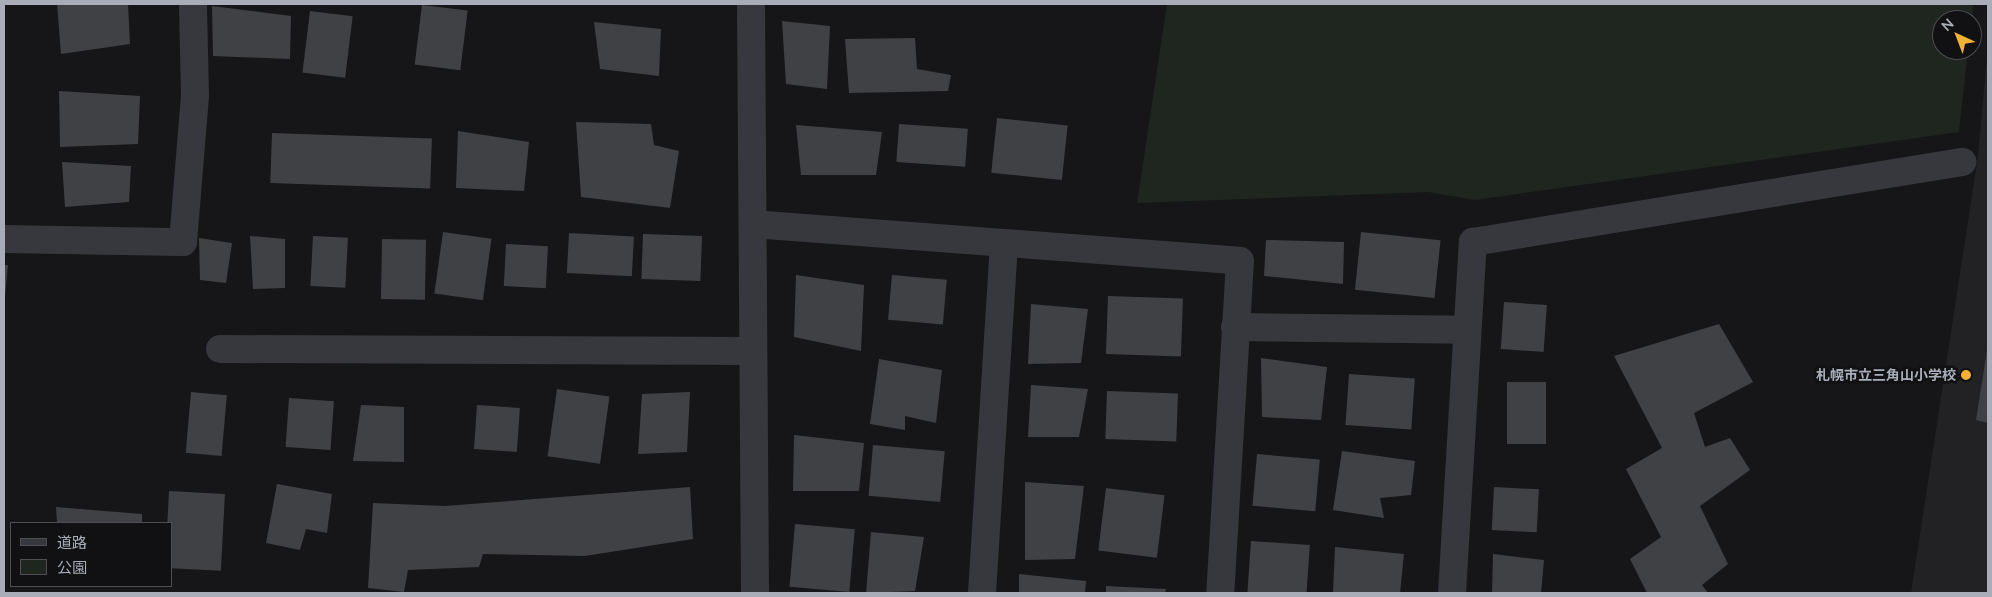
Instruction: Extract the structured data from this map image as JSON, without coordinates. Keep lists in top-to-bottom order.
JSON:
{
  "places": ["札幌市立三角山小学校"],
  "legend": ["道路", "公園"],
  "north": "top left"
}
